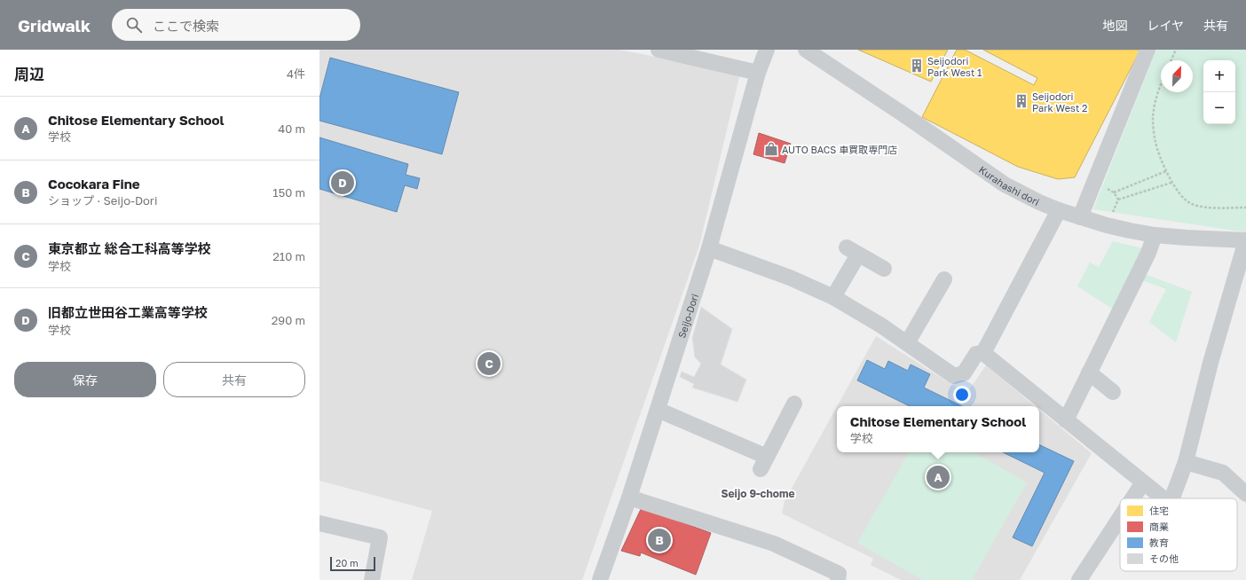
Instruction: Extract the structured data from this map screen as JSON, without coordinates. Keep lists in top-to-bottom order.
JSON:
{
  "streets": {
    "street": ["Kurahashi dori", "Seijo-Dori"]
  },
  "districts": ["Seijo 9-chome"],
  "places": {
    "building": ["Seijodori Park West 1", "Seijodori Park West 2"],
    "shop": ["AUTO BACS 車買取専門店"]
  },
  "legend": [
    "住宅",
    "商業",
    "教育",
    "その他"
  ],
  "scale_bar": "20 m",
  "north": "top right",
  "page": {
    "header": "Gridwalk",
    "search": "ここで検索",
    "nav": ["地図", "レイヤ", "共有"],
    "heading": ["周辺", "4件"],
    "map_buttons": ["+", "−"],
    "list": [
      {
        "mark": "A",
        "name": "Chitose Elementary School",
        "note": "学校",
        "value": "40 m"
      },
      {
        "mark": "B",
        "name": "Cocokara Fine",
        "note": "ショップ · Seijo-Dori",
        "value": "150 m"
      },
      {
        "mark": "C",
        "name": "東京都立 総合工科高等学校",
        "note": "学校",
        "value": "210 m"
      },
      {
        "mark": "D",
        "name": "旧都立世田谷工業高等学校",
        "note": "学校",
        "value": "290 m"
      }
    ],
    "pins": [
      "D",
      "C",
      "A",
      "B"
    ],
    "buttons": ["保存", "共有"],
    "popup": ["Chitose Elementary School", "学校"],
    "scale": "20 m"
  }
}
